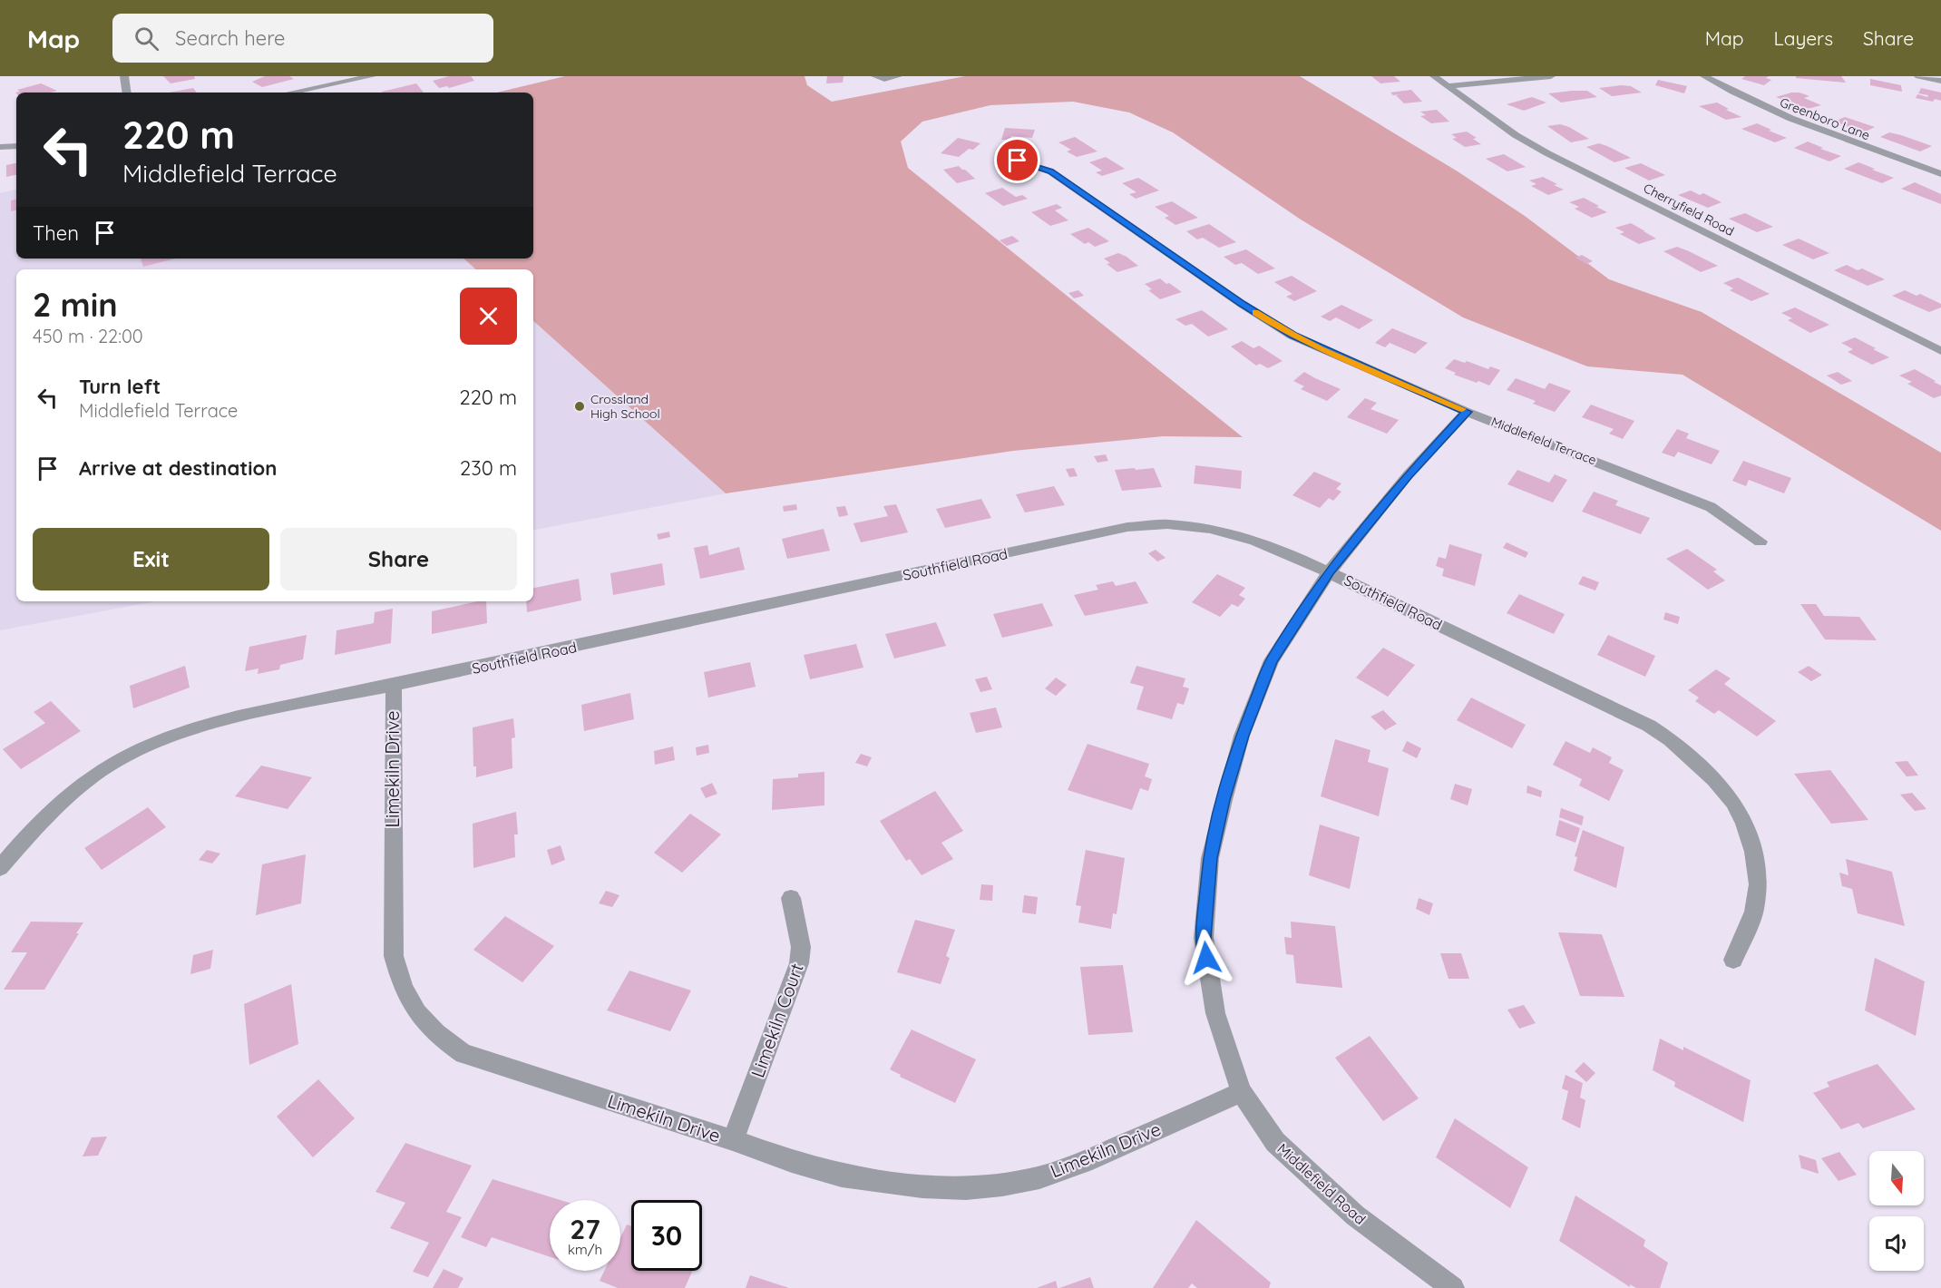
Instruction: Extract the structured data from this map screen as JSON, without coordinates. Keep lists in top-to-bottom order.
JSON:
{
  "streets": {
    "street": [
      "Greenboro Lane",
      "Cherryfield Road",
      "Middlefield Terrace",
      "Southfield Road",
      "Limekiln Drive",
      "Limekiln Court",
      "Middlefield Road"
    ]
  },
  "crossings": [
    ["Middlefield Terrace", "Middlefield Road"],
    ["Southfield Road", "Limekiln Drive"],
    ["Southfield Road", "Middlefield Road"],
    ["Limekiln Drive", "Limekiln Court"],
    ["Limekiln Drive", "Middlefield Road"]
  ],
  "places": ["Crossland High School"],
  "north": "bottom",
  "page": {
    "header": "Map",
    "search": "Search here",
    "nav": ["Map", "Layers", "Share"],
    "turn": ["220 m", "Middlefield Terrace"],
    "then": "Then",
    "heading": ["2 min", "450 m · 22:00"],
    "list": [
      {
        "name": "Turn left",
        "note": "Middlefield Terrace",
        "value": "220 m"
      },
      {
        "name": "Arrive at destination",
        "value": "230 m"
      }
    ],
    "buttons": ["Exit", "Share"],
    "speed": "27 km/h",
    "limit": "30"
  }
}
